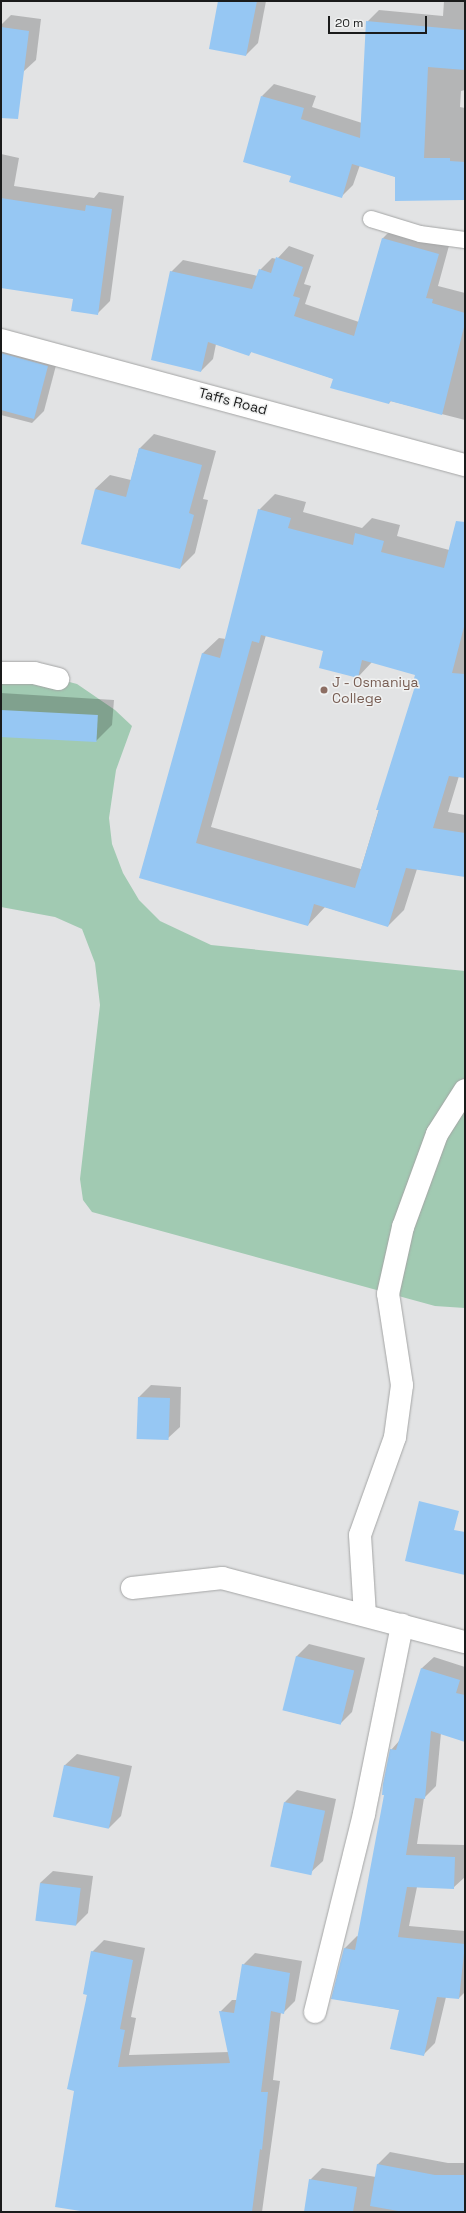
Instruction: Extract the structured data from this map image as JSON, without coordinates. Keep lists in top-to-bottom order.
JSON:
{
  "streets": {
    "street": ["Taffs Road"]
  },
  "places": ["J - Osmaniya College"],
  "scale_bar": "20 m"
}
